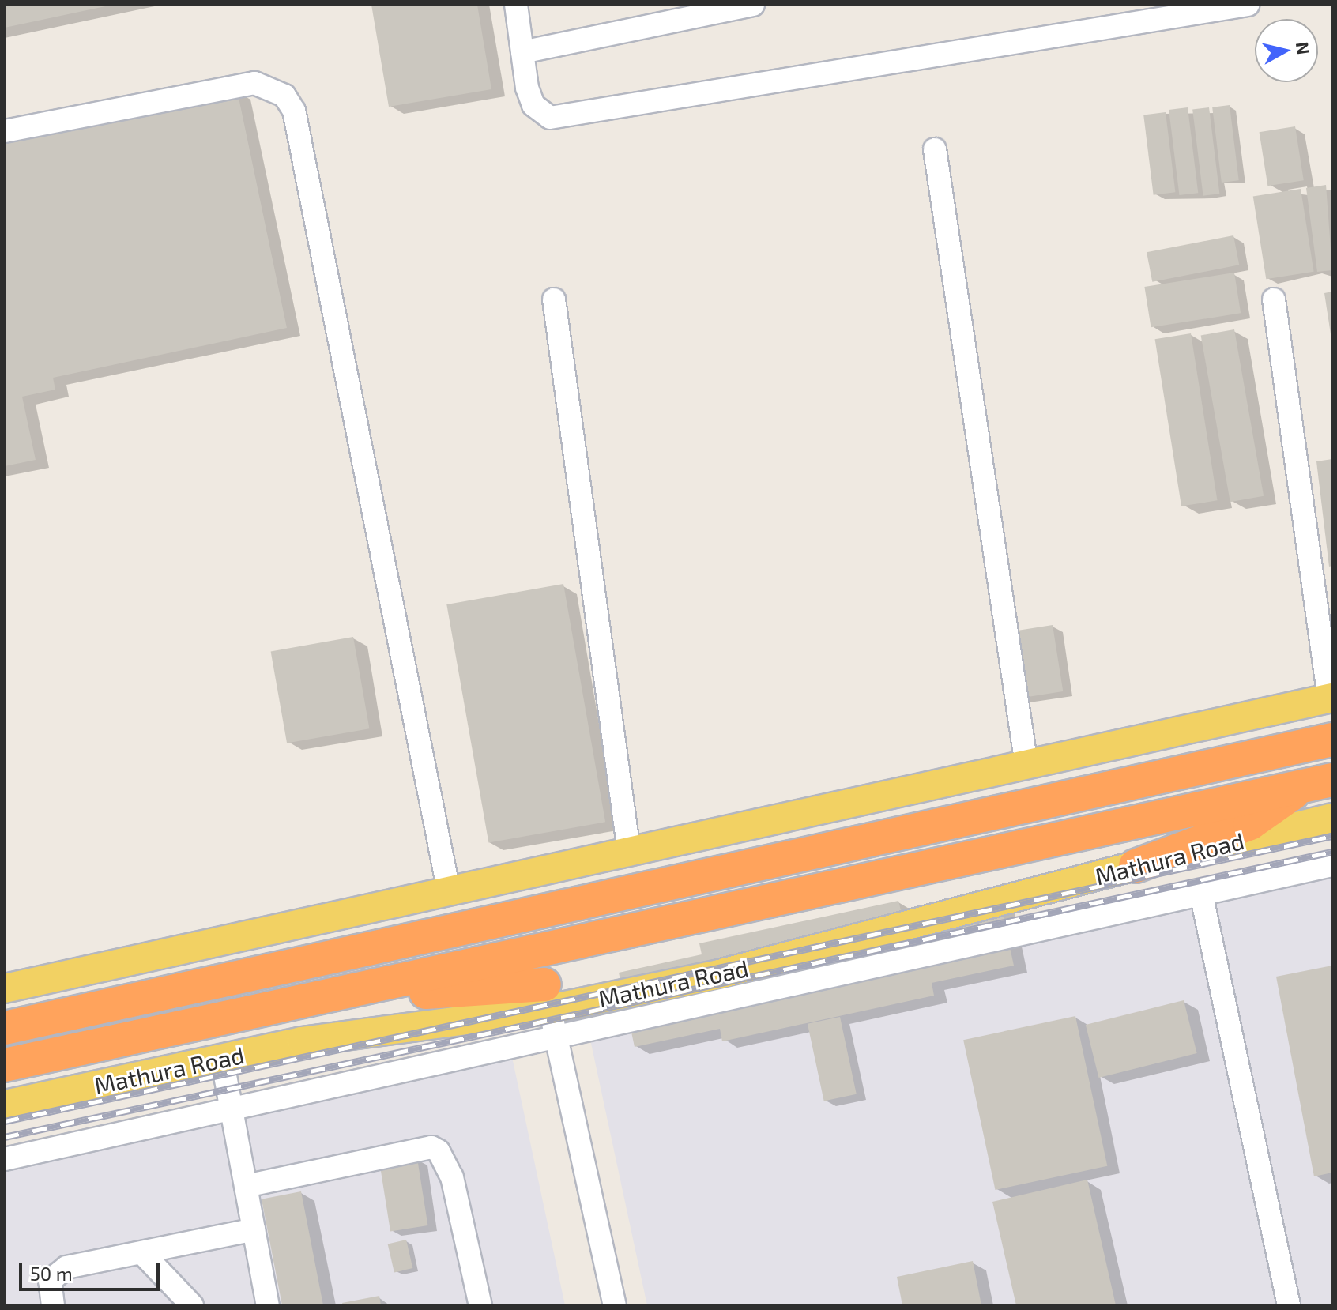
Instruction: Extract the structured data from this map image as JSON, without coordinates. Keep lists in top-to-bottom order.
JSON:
{
  "streets": {
    "highway": ["Mathura Road"]
  },
  "scale_bar": "50 m",
  "north": "right"
}
